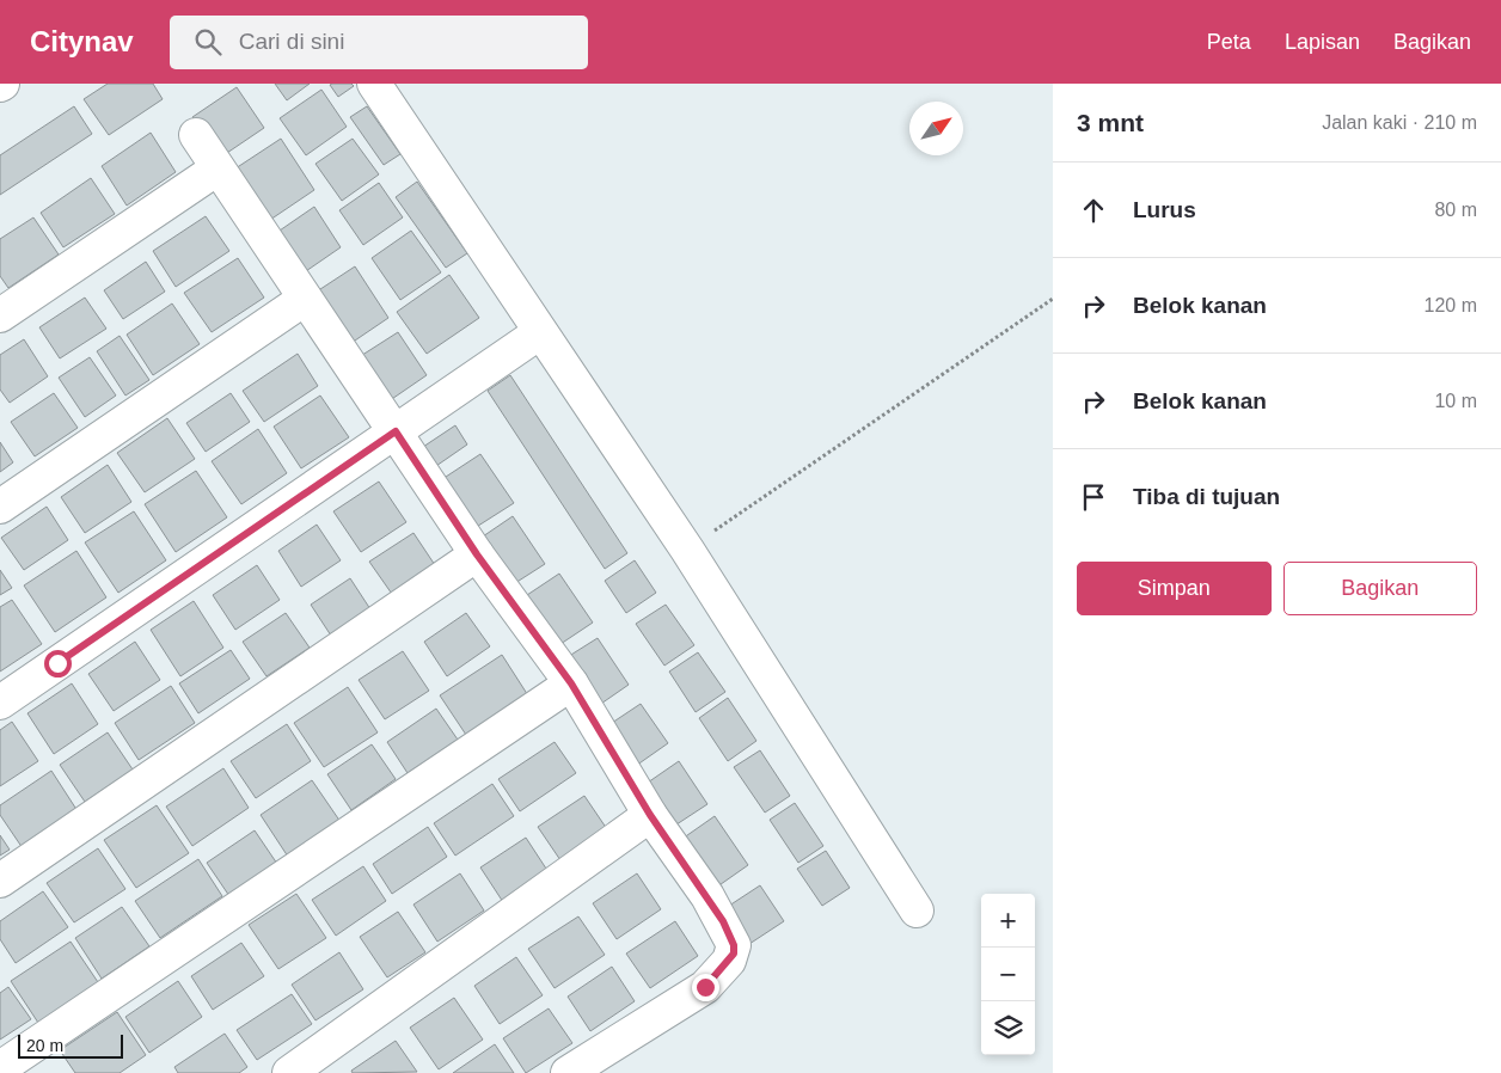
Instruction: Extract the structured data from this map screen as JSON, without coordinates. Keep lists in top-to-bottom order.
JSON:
{
  "scale_bar": "20 m",
  "north": "top right",
  "page": {
    "header": "Citynav",
    "search": "Cari di sini",
    "nav": ["Peta", "Lapisan", "Bagikan"],
    "heading": ["3 mnt", "Jalan kaki · 210 m"],
    "list": [
      ["Lurus", "80 m"],
      ["Belok kanan", "120 m"],
      ["Belok kanan", "10 m"],
      "Tiba di tujuan"
    ],
    "buttons": ["Simpan", "Bagikan"],
    "map_buttons": ["+", "−"],
    "scale": "20 m"
  }
}
